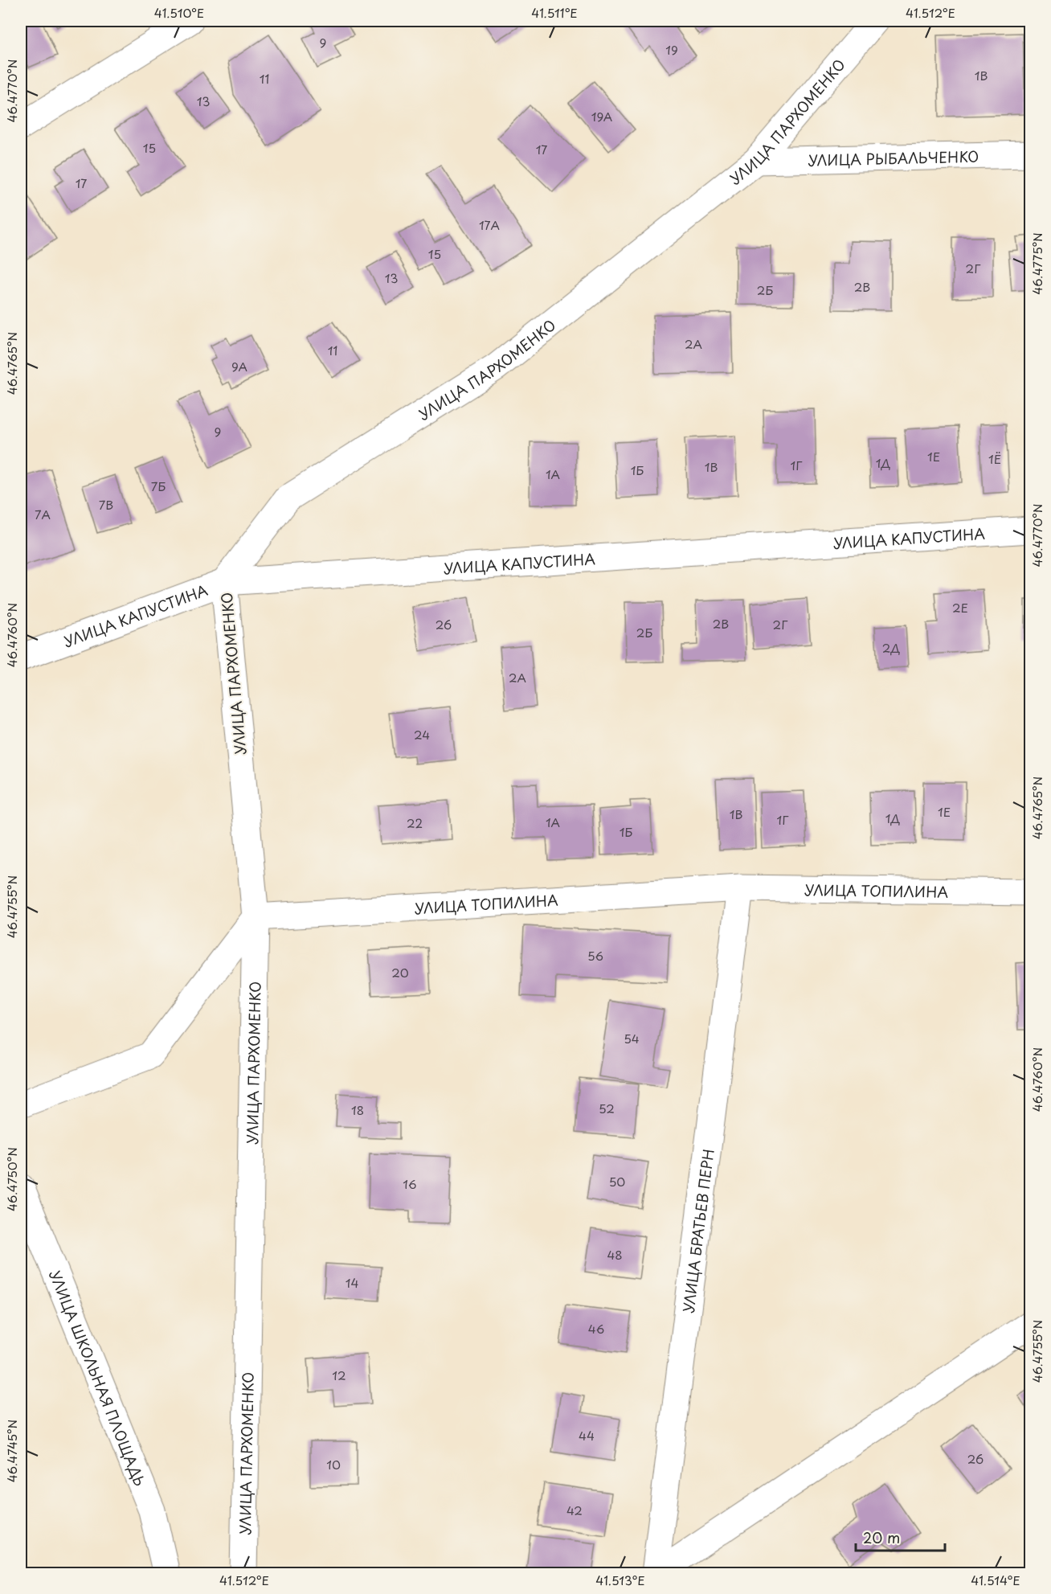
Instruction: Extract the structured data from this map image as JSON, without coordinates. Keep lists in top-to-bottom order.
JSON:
{
  "streets": {
    "street": [
      "УЛИЦА ПАРХОМЕНКО",
      "УЛИЦА РЫБАЛЬЧЕНКО",
      "УЛИЦА КАПУСТИНА",
      "УЛИЦА ТОПИЛИНА",
      "УЛИЦА БРАТЬЕВ ПЕРН",
      "УЛИЦА ШКОЛЬНАЯ ПЛОЩАДЬ"
    ]
  },
  "crossings": [
    ["УЛИЦА ПАРХОМЕНКО", "УЛИЦА РЫБАЛЬЧЕНКО"],
    ["УЛИЦА ПАРХОМЕНКО", "УЛИЦА КАПУСТИНА"],
    ["УЛИЦА ПАРХОМЕНКО", "УЛИЦА ТОПИЛИНА"],
    ["УЛИЦА ТОПИЛИНА", "УЛИЦА БРАТЬЕВ ПЕРН"]
  ],
  "house_numbers": [
    "9",
    "19",
    "1В",
    "11",
    "13",
    "19А",
    "15",
    "17",
    "17",
    "17А",
    "15",
    "2Г",
    "13",
    "2В",
    "2Б",
    "2А",
    "11",
    "9А",
    "9",
    "1Е",
    "1Ё",
    "1Д",
    "1Г",
    "1В",
    "1Б",
    "1А",
    "7Б",
    "7В",
    "7А",
    "2Е",
    "2В",
    "26",
    "2Г",
    "2Б",
    "2Д",
    "2А",
    "24",
    "1Е",
    "1В",
    "1Д",
    "1Г",
    "1А",
    "22",
    "1Б",
    "56",
    "20",
    "54",
    "52",
    "18",
    "50",
    "16",
    "48",
    "14",
    "46",
    "12",
    "44",
    "26",
    "10",
    "42"
  ],
  "scale_bar": "20 m",
  "coordinates": [
    "41.510°E",
    "41.511°E",
    "41.512°E",
    "46.4770°N",
    "46.4775°N",
    "46.4765°N",
    "46.4760°N",
    "46.4755°N",
    "46.4750°N",
    "46.4745°N",
    "41.513°E",
    "41.514°E"
  ]
}
